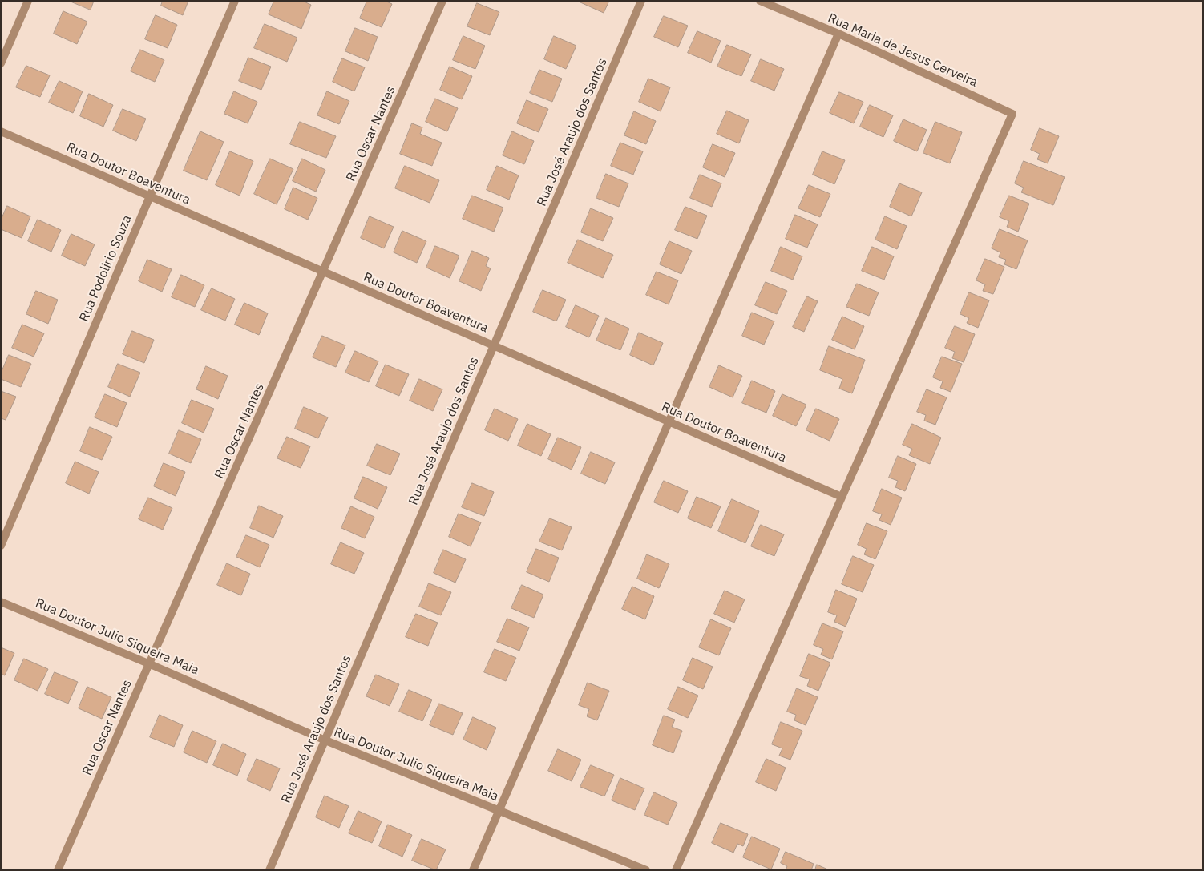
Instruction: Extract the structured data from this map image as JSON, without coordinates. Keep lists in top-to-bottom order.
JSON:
{
  "streets": {
    "street": [
      "Rua Maria de Jesus Cerveira",
      "Rua José Araujo dos Santos",
      "Rua Oscar Nantes",
      "Rua Doutor Boaventura",
      "Rua Podolirio Souza",
      "Rua Doutor Julio Siqueira Maia"
    ]
  },
  "crossings": [
    ["Rua Maria de Jesus Cerveira", "Rua Doutor Boaventura"],
    ["Rua José Araujo dos Santos", "Rua Doutor Boaventura"],
    ["Rua José Araujo dos Santos", "Rua Doutor Julio Siqueira Maia"],
    ["Rua Oscar Nantes", "Rua Doutor Boaventura"],
    ["Rua Oscar Nantes", "Rua Doutor Julio Siqueira Maia"],
    ["Rua Doutor Boaventura", "Rua Podolirio Souza"]
  ]
}
